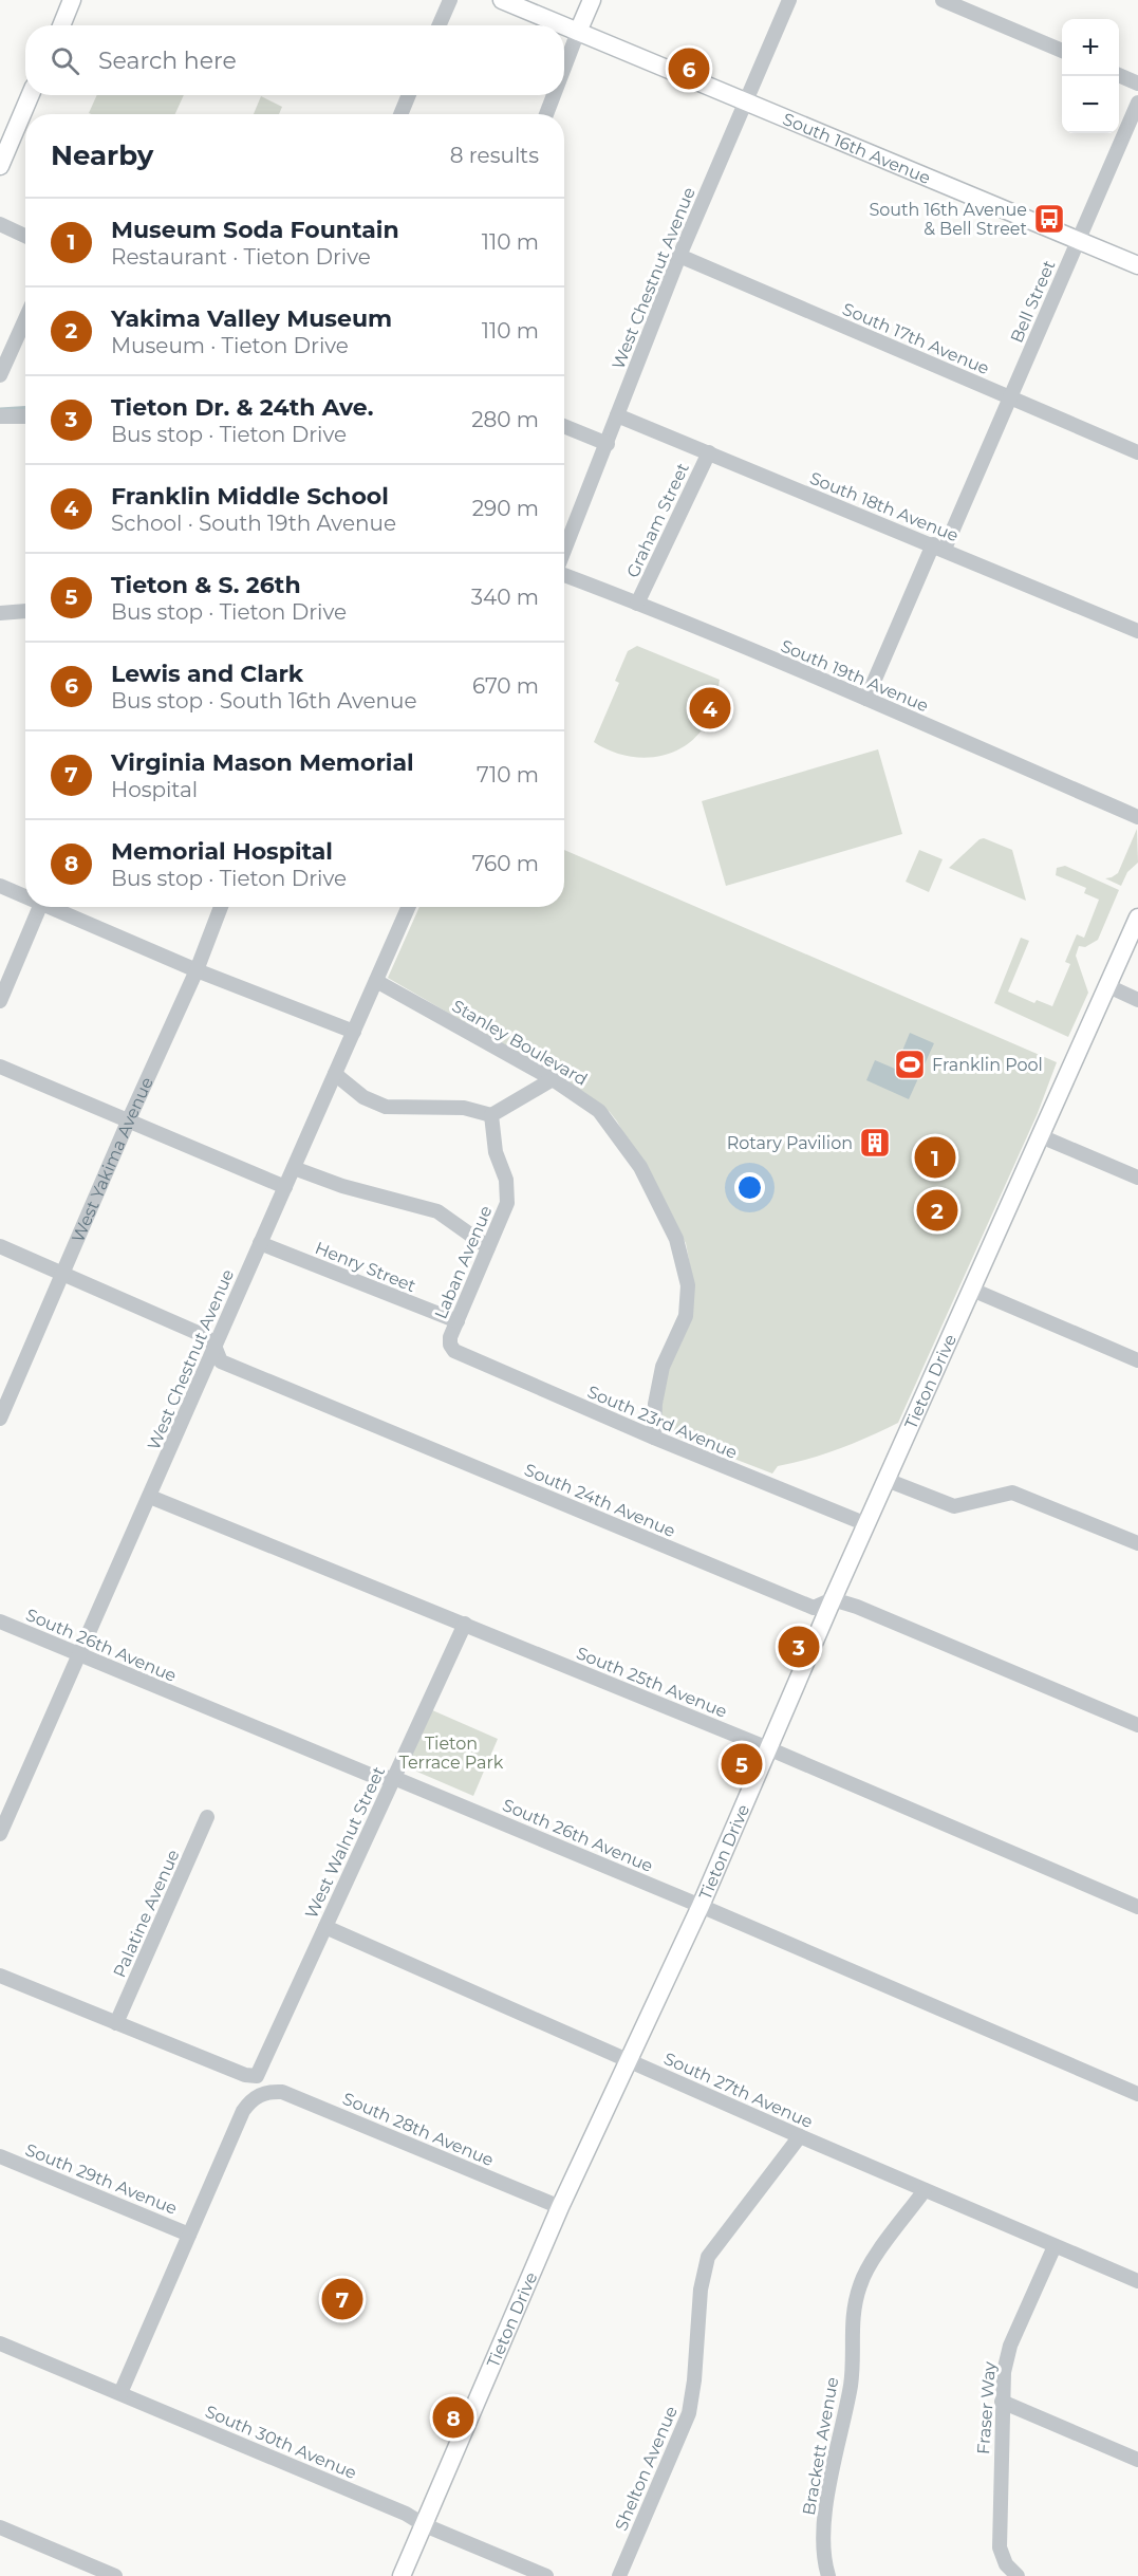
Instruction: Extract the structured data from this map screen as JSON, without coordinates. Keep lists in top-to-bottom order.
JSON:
{
  "streets": {
    "main road": ["South 16th Avenue", "Tieton Drive"],
    "street": [
      "West Chestnut Avenue",
      "Bell Street",
      "South 17th Avenue",
      "South 18th Avenue",
      "Graham Street",
      "South 19th Avenue",
      "Stanley Boulevard",
      "West Yakima Avenue",
      "Laban Avenue",
      "Henry Street",
      "South 23rd Avenue",
      "South 24th Avenue",
      "South 26th Avenue",
      "South 25th Avenue",
      "West Walnut Street",
      "Palatine Avenue",
      "South 27th Avenue",
      "South 28th Avenue",
      "South 29th Avenue",
      "Fraser Way",
      "South 30th Avenue",
      "Brackett Avenue",
      "Shelton Avenue"
    ]
  },
  "crossings": [
    ["South 16th Avenue", "West Chestnut Avenue"],
    ["South 16th Avenue", "Bell Street"],
    ["West Chestnut Avenue", "South 17th Avenue"],
    ["West Chestnut Avenue", "South 18th Avenue"],
    ["West Chestnut Avenue", "Stanley Boulevard"],
    ["West Chestnut Avenue", "Henry Street"],
    ["West Chestnut Avenue", "South 24th Avenue"],
    ["West Chestnut Avenue", "South 26th Avenue"],
    ["West Chestnut Avenue", "South 25th Avenue"],
    ["Bell Street", "South 17th Avenue"],
    ["Bell Street", "South 18th Avenue"],
    ["Bell Street", "South 19th Avenue"],
    ["South 18th Avenue", "Graham Street"],
    ["Graham Street", "South 19th Avenue"],
    ["Stanley Boulevard", "South 23rd Avenue"],
    ["West Yakima Avenue", "South 24th Avenue"],
    ["Laban Avenue", "Henry Street"],
    ["Laban Avenue", "South 23rd Avenue"],
    ["Tieton Drive", "South 23rd Avenue"],
    ["Tieton Drive", "South 24th Avenue"],
    ["Tieton Drive", "South 26th Avenue"],
    ["Tieton Drive", "South 25th Avenue"],
    ["Tieton Drive", "South 27th Avenue"],
    ["Tieton Drive", "South 28th Avenue"],
    ["Tieton Drive", "South 30th Avenue"],
    ["South 26th Avenue", "West Walnut Street"],
    ["South 25th Avenue", "West Walnut Street"],
    ["West Walnut Street", "Palatine Avenue"],
    ["West Walnut Street", "South 27th Avenue"],
    ["South 27th Avenue", "Fraser Way"],
    ["South 27th Avenue", "Brackett Avenue"],
    ["South 27th Avenue", "Shelton Avenue"],
    ["South 28th Avenue", "South 29th Avenue"]
  ],
  "parks": ["Tieton Terrace Park"],
  "places": {
    "bus stop": ["South 16th Avenue & Bell Street"],
    "sports": ["Franklin Pool"],
    "building": ["Rotary Pavilion"]
  },
  "page": {
    "map_buttons": ["+", "−"],
    "search": "Search here",
    "pins": [
      "6",
      "4",
      "1",
      "2",
      "3",
      "5",
      "7",
      "8"
    ],
    "heading": ["Nearby", "8 results"],
    "list": [
      {
        "mark": "1",
        "name": "Museum Soda Fountain",
        "note": "Restaurant · Tieton Drive",
        "value": "110 m"
      },
      {
        "mark": "2",
        "name": "Yakima Valley Museum",
        "note": "Museum · Tieton Drive",
        "value": "110 m"
      },
      {
        "mark": "3",
        "name": "Tieton Dr. & 24th Ave.",
        "note": "Bus stop · Tieton Drive",
        "value": "280 m"
      },
      {
        "mark": "4",
        "name": "Franklin Middle School",
        "note": "School · South 19th Avenue",
        "value": "290 m"
      },
      {
        "mark": "5",
        "name": "Tieton & S. 26th",
        "note": "Bus stop · Tieton Drive",
        "value": "340 m"
      },
      {
        "mark": "6",
        "name": "Lewis and Clark",
        "note": "Bus stop · South 16th Avenue",
        "value": "670 m"
      },
      {
        "mark": "7",
        "name": "Virginia Mason Memorial",
        "note": "Hospital",
        "value": "710 m"
      },
      {
        "mark": "8",
        "name": "Memorial Hospital",
        "note": "Bus stop · Tieton Drive",
        "value": "760 m"
      }
    ]
  }
}
